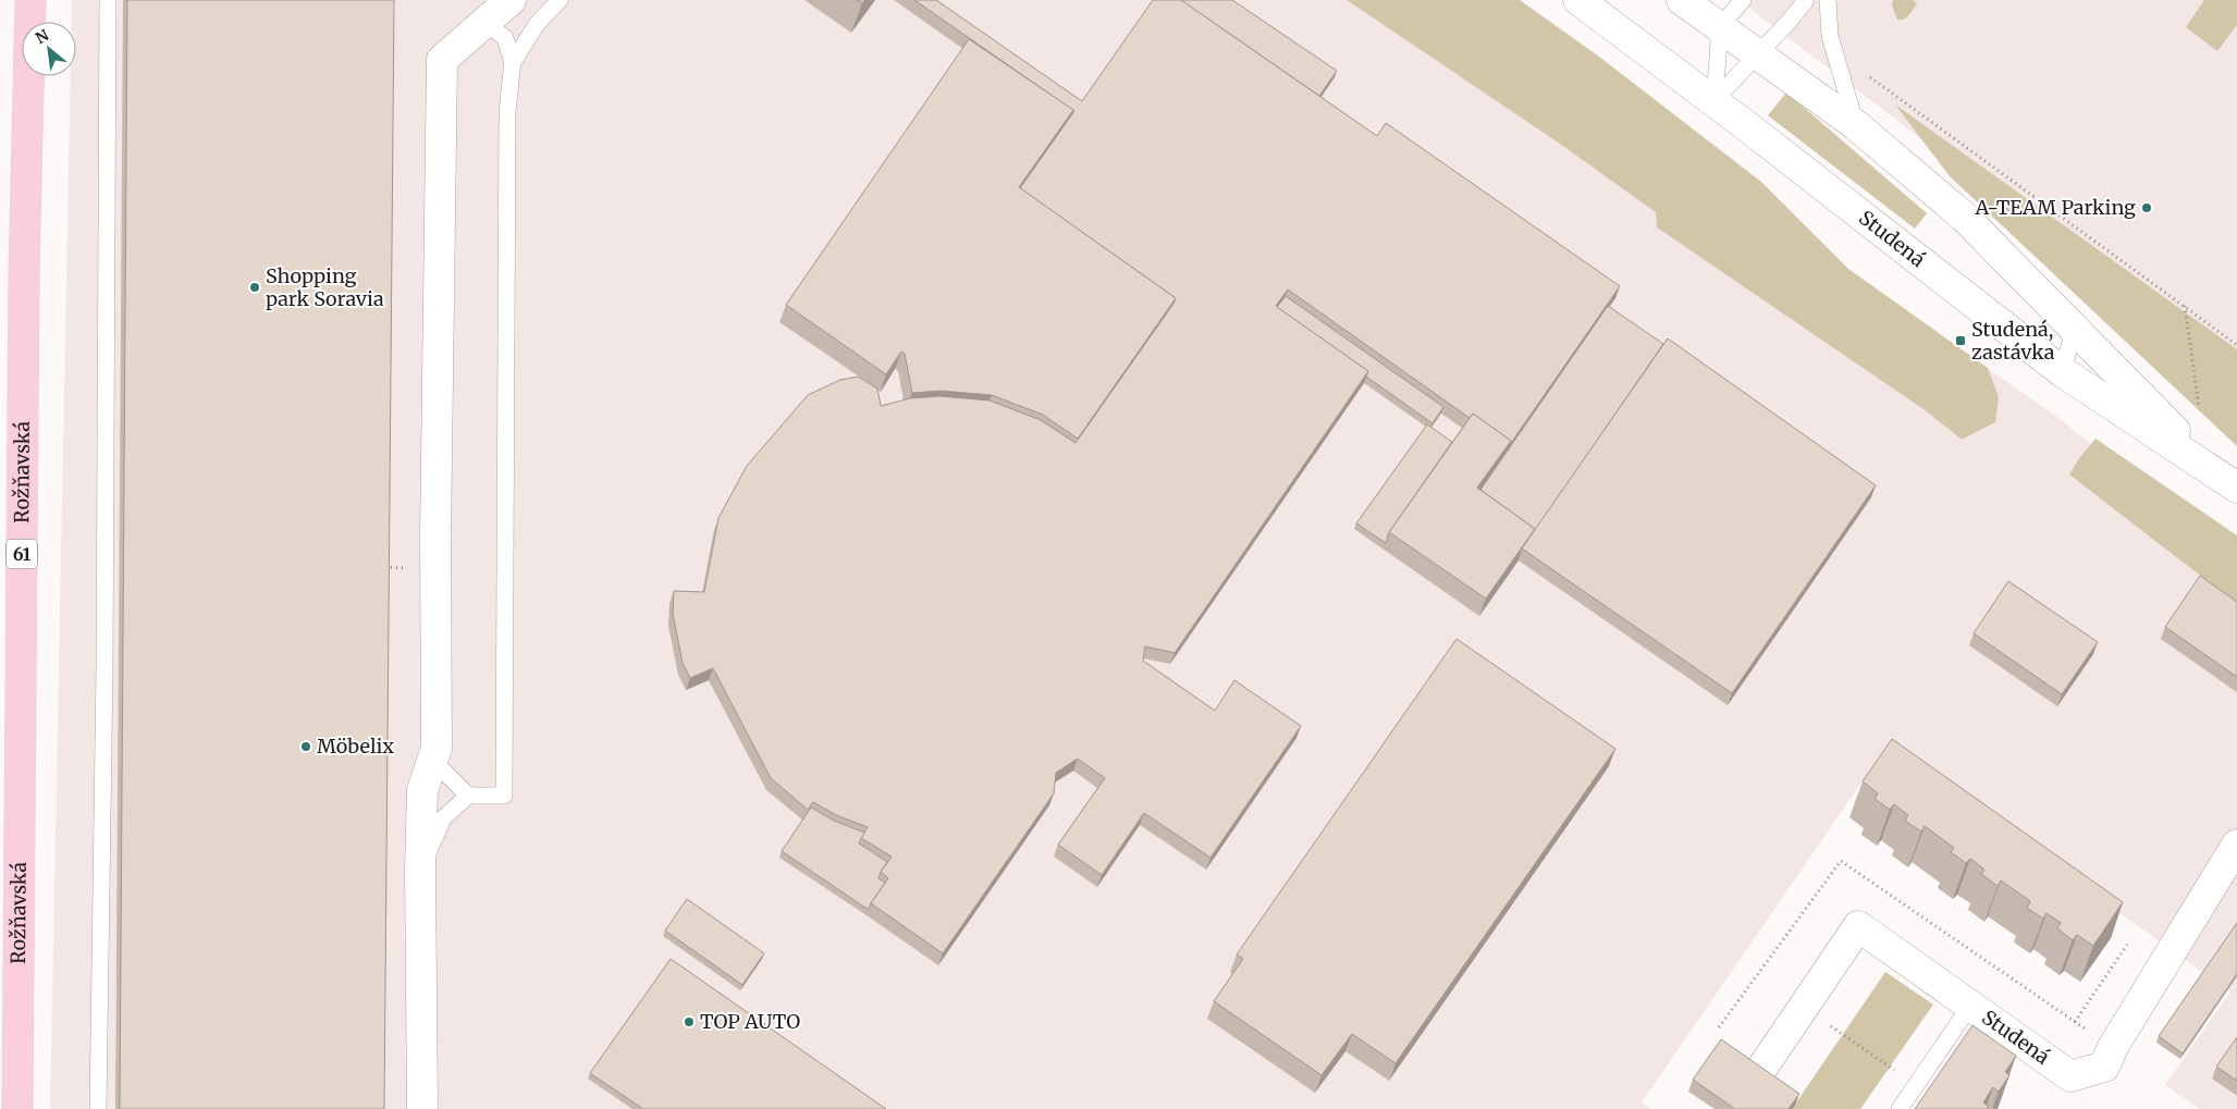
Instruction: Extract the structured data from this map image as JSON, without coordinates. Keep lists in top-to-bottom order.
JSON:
{
  "streets": {
    "main road": ["Rožňavská", "61"],
    "street": ["Studená"]
  },
  "places": {
    "other": [
      "A-TEAM Parking",
      "Shopping park Soravia",
      "Möbelix",
      "TOP AUTO"
    ],
    "transit": ["Studená, zastávka"]
  },
  "north": "top left"
}
